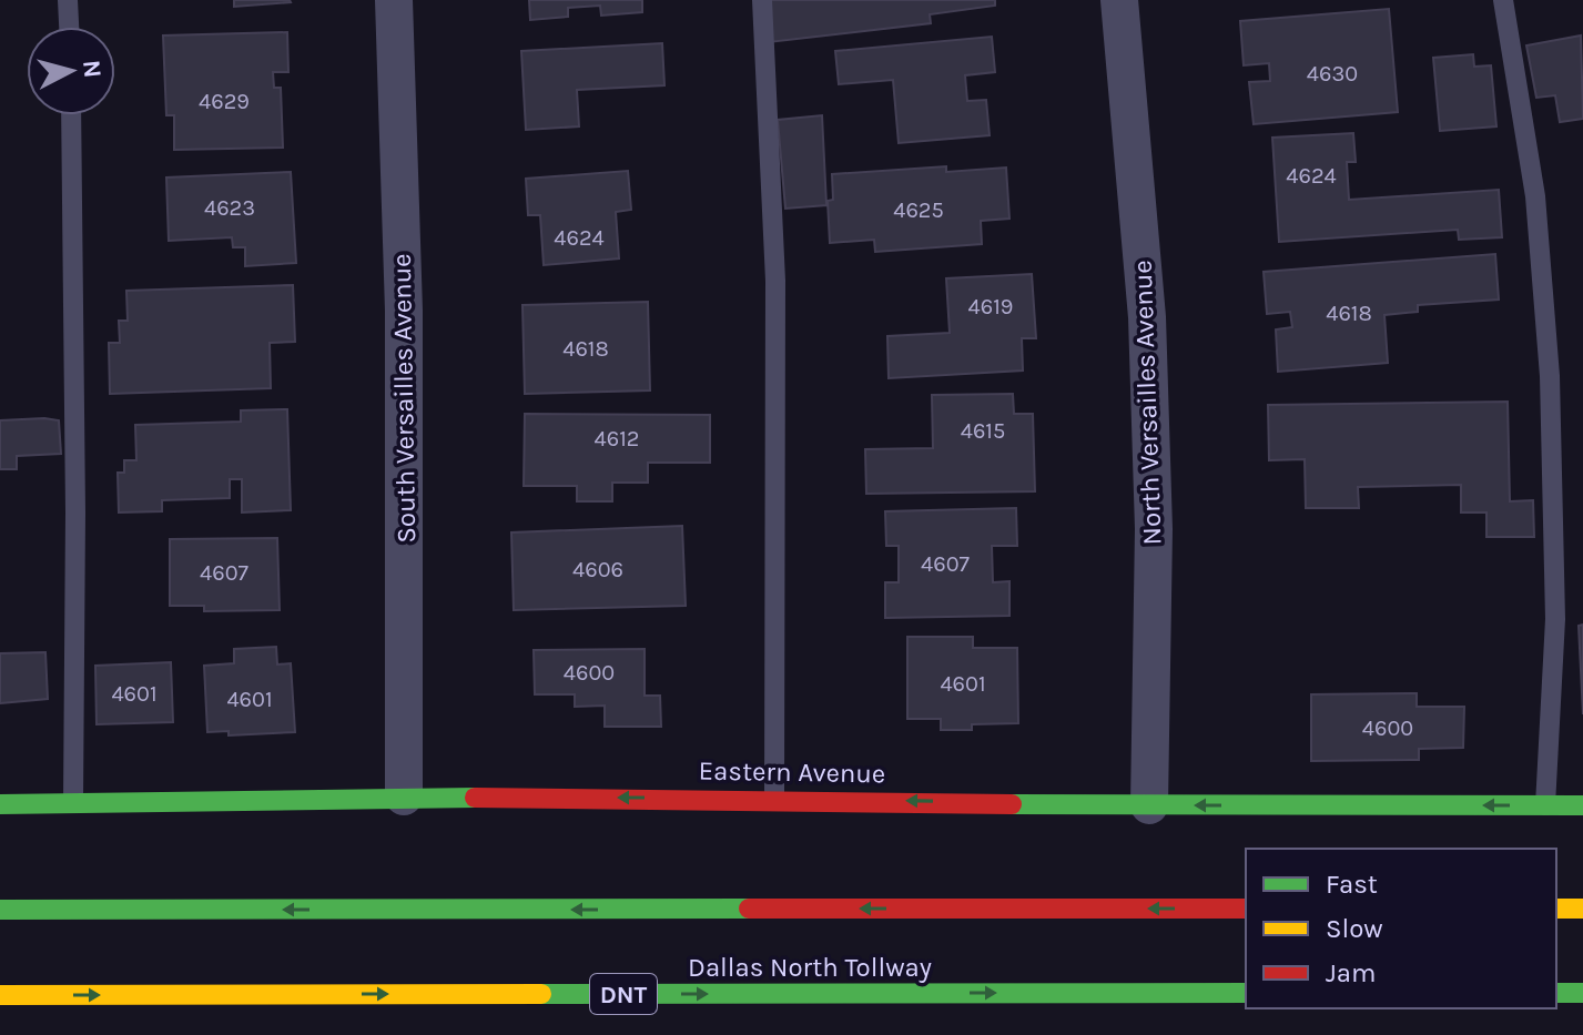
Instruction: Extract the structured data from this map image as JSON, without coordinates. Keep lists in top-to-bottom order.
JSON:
{
  "streets": {
    "main road": ["Eastern Avenue", "Dallas North Tollway", "DNT"],
    "street": ["South Versailles Avenue", "North Versailles Avenue"]
  },
  "crossings": [
    ["South Versailles Avenue", "Eastern Avenue"],
    ["North Versailles Avenue", "Eastern Avenue"]
  ],
  "house_numbers": [
    "4630",
    "4629",
    "4624",
    "4623",
    "4625",
    "4624",
    "4619",
    "4618",
    "4618",
    "4615",
    "4612",
    "4607",
    "4606",
    "4607",
    "4600",
    "4601",
    "4601",
    "4601",
    "4600"
  ],
  "legend": ["Fast", "Slow", "Jam"],
  "north": "right"
}
